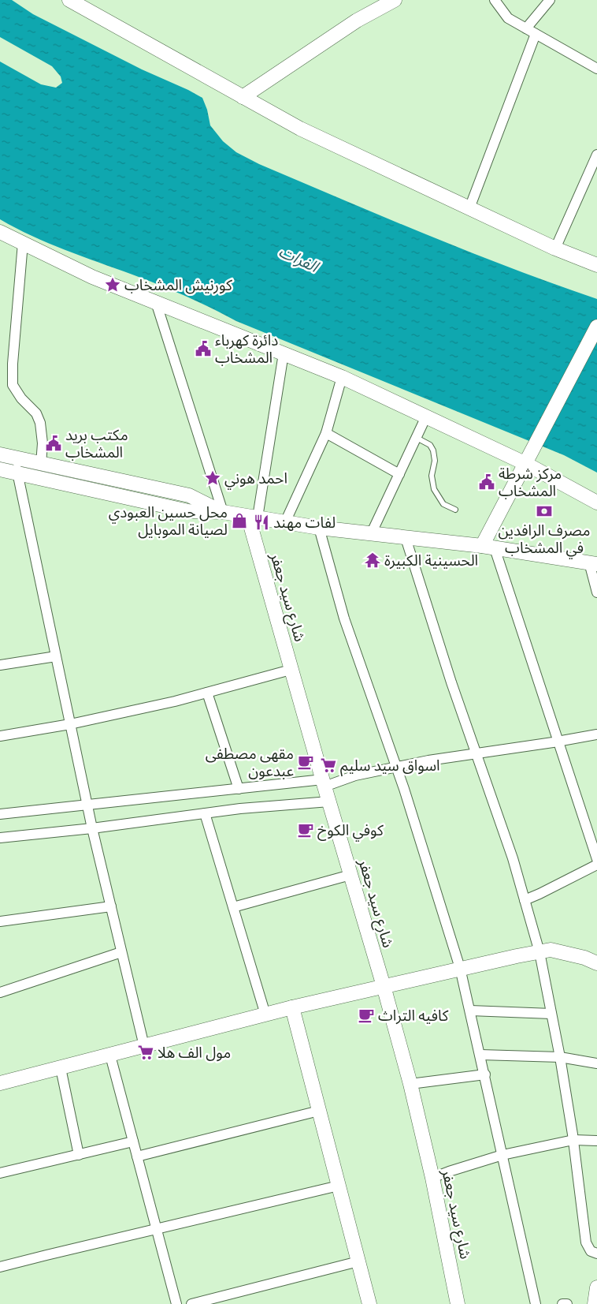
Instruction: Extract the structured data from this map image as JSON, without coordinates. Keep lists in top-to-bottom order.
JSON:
{
  "streets": {
    "street": ["شارع سيد جعفر"]
  },
  "water": ["الفرات"],
  "places": {
    "place": ["كورنيش المشخاب", "احمد هوني"],
    "public building": ["دائرة كهرباء المشخاب", "مكتب بريد المشخاب", "مركز شرطة المشخاب"],
    "bank": ["مصرف الرافدين في المشخاب"],
    "shop": ["محل حسين العبودي لصيانة الموبايل"],
    "restaurant": ["لفات مهند"],
    "temple": ["الحسينية الكبيرة"],
    "cafe": ["مقهى مصطفى عبدعون", "كوفي الكوخ", "كافيه التراث"],
    "supermarket": ["اسواق سيد سليم", "مول الف هلا"]
  }
}
